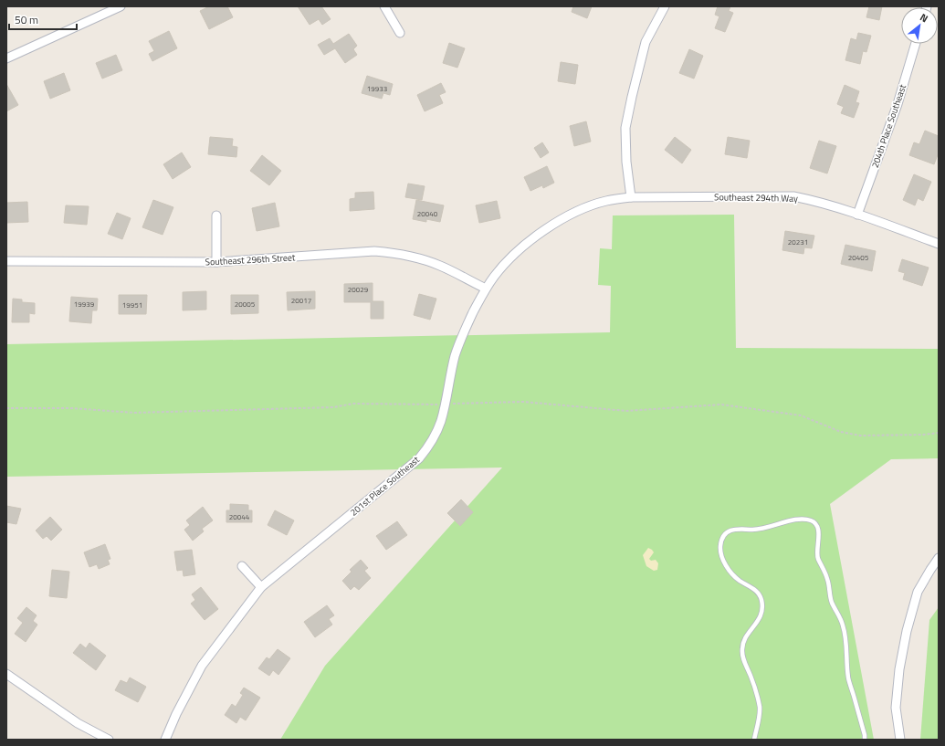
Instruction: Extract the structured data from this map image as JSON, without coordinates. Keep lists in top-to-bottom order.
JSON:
{
  "streets": {
    "street": [
      "204th Place Southeast",
      "Southeast 294th Way",
      "Southeast 296th Street",
      "201st Place Southeast"
    ]
  },
  "crossings": [
    ["204th Place Southeast", "Southeast 294th Way"],
    ["Southeast 294th Way", "201st Place Southeast"],
    ["Southeast 296th Street", "201st Place Southeast"]
  ],
  "house_numbers": [
    "19933",
    "20040",
    "20231",
    "20405",
    "20029",
    "20017",
    "19939",
    "20005",
    "19951",
    "20044"
  ],
  "scale_bar": "50 m",
  "north": "top right"
}
